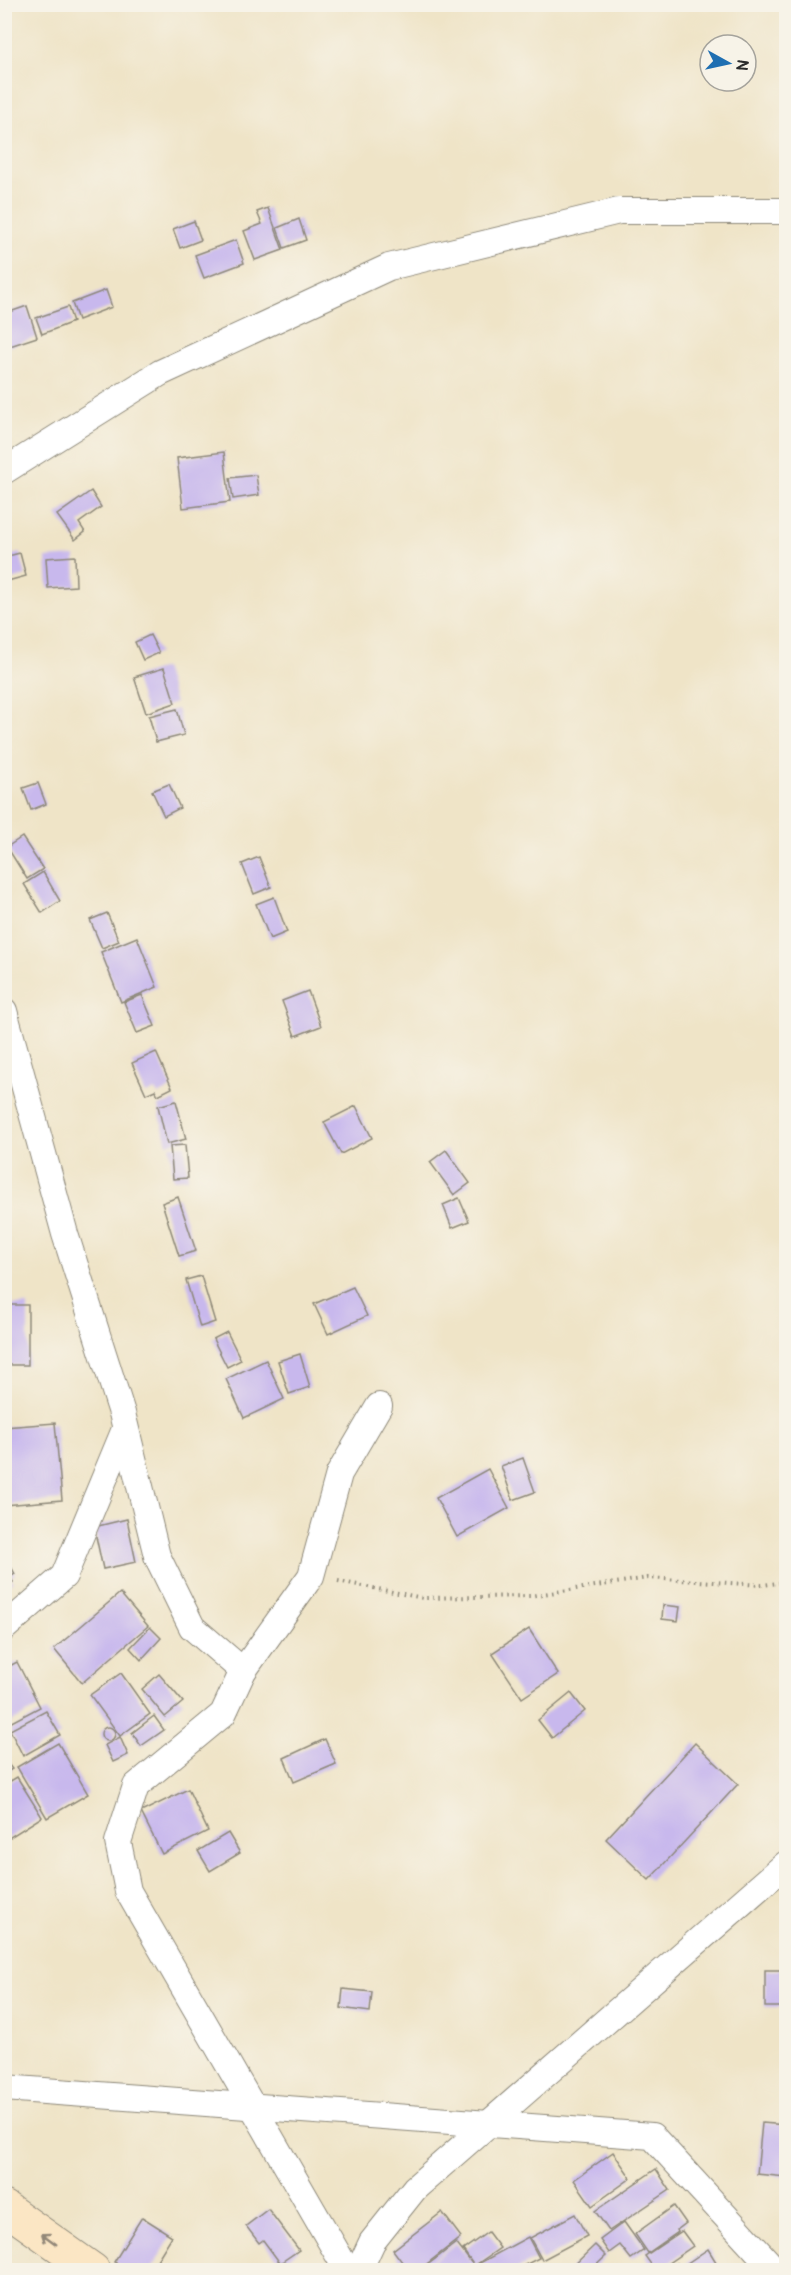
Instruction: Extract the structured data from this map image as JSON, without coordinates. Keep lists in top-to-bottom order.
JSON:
{
  "north": "right"
}
